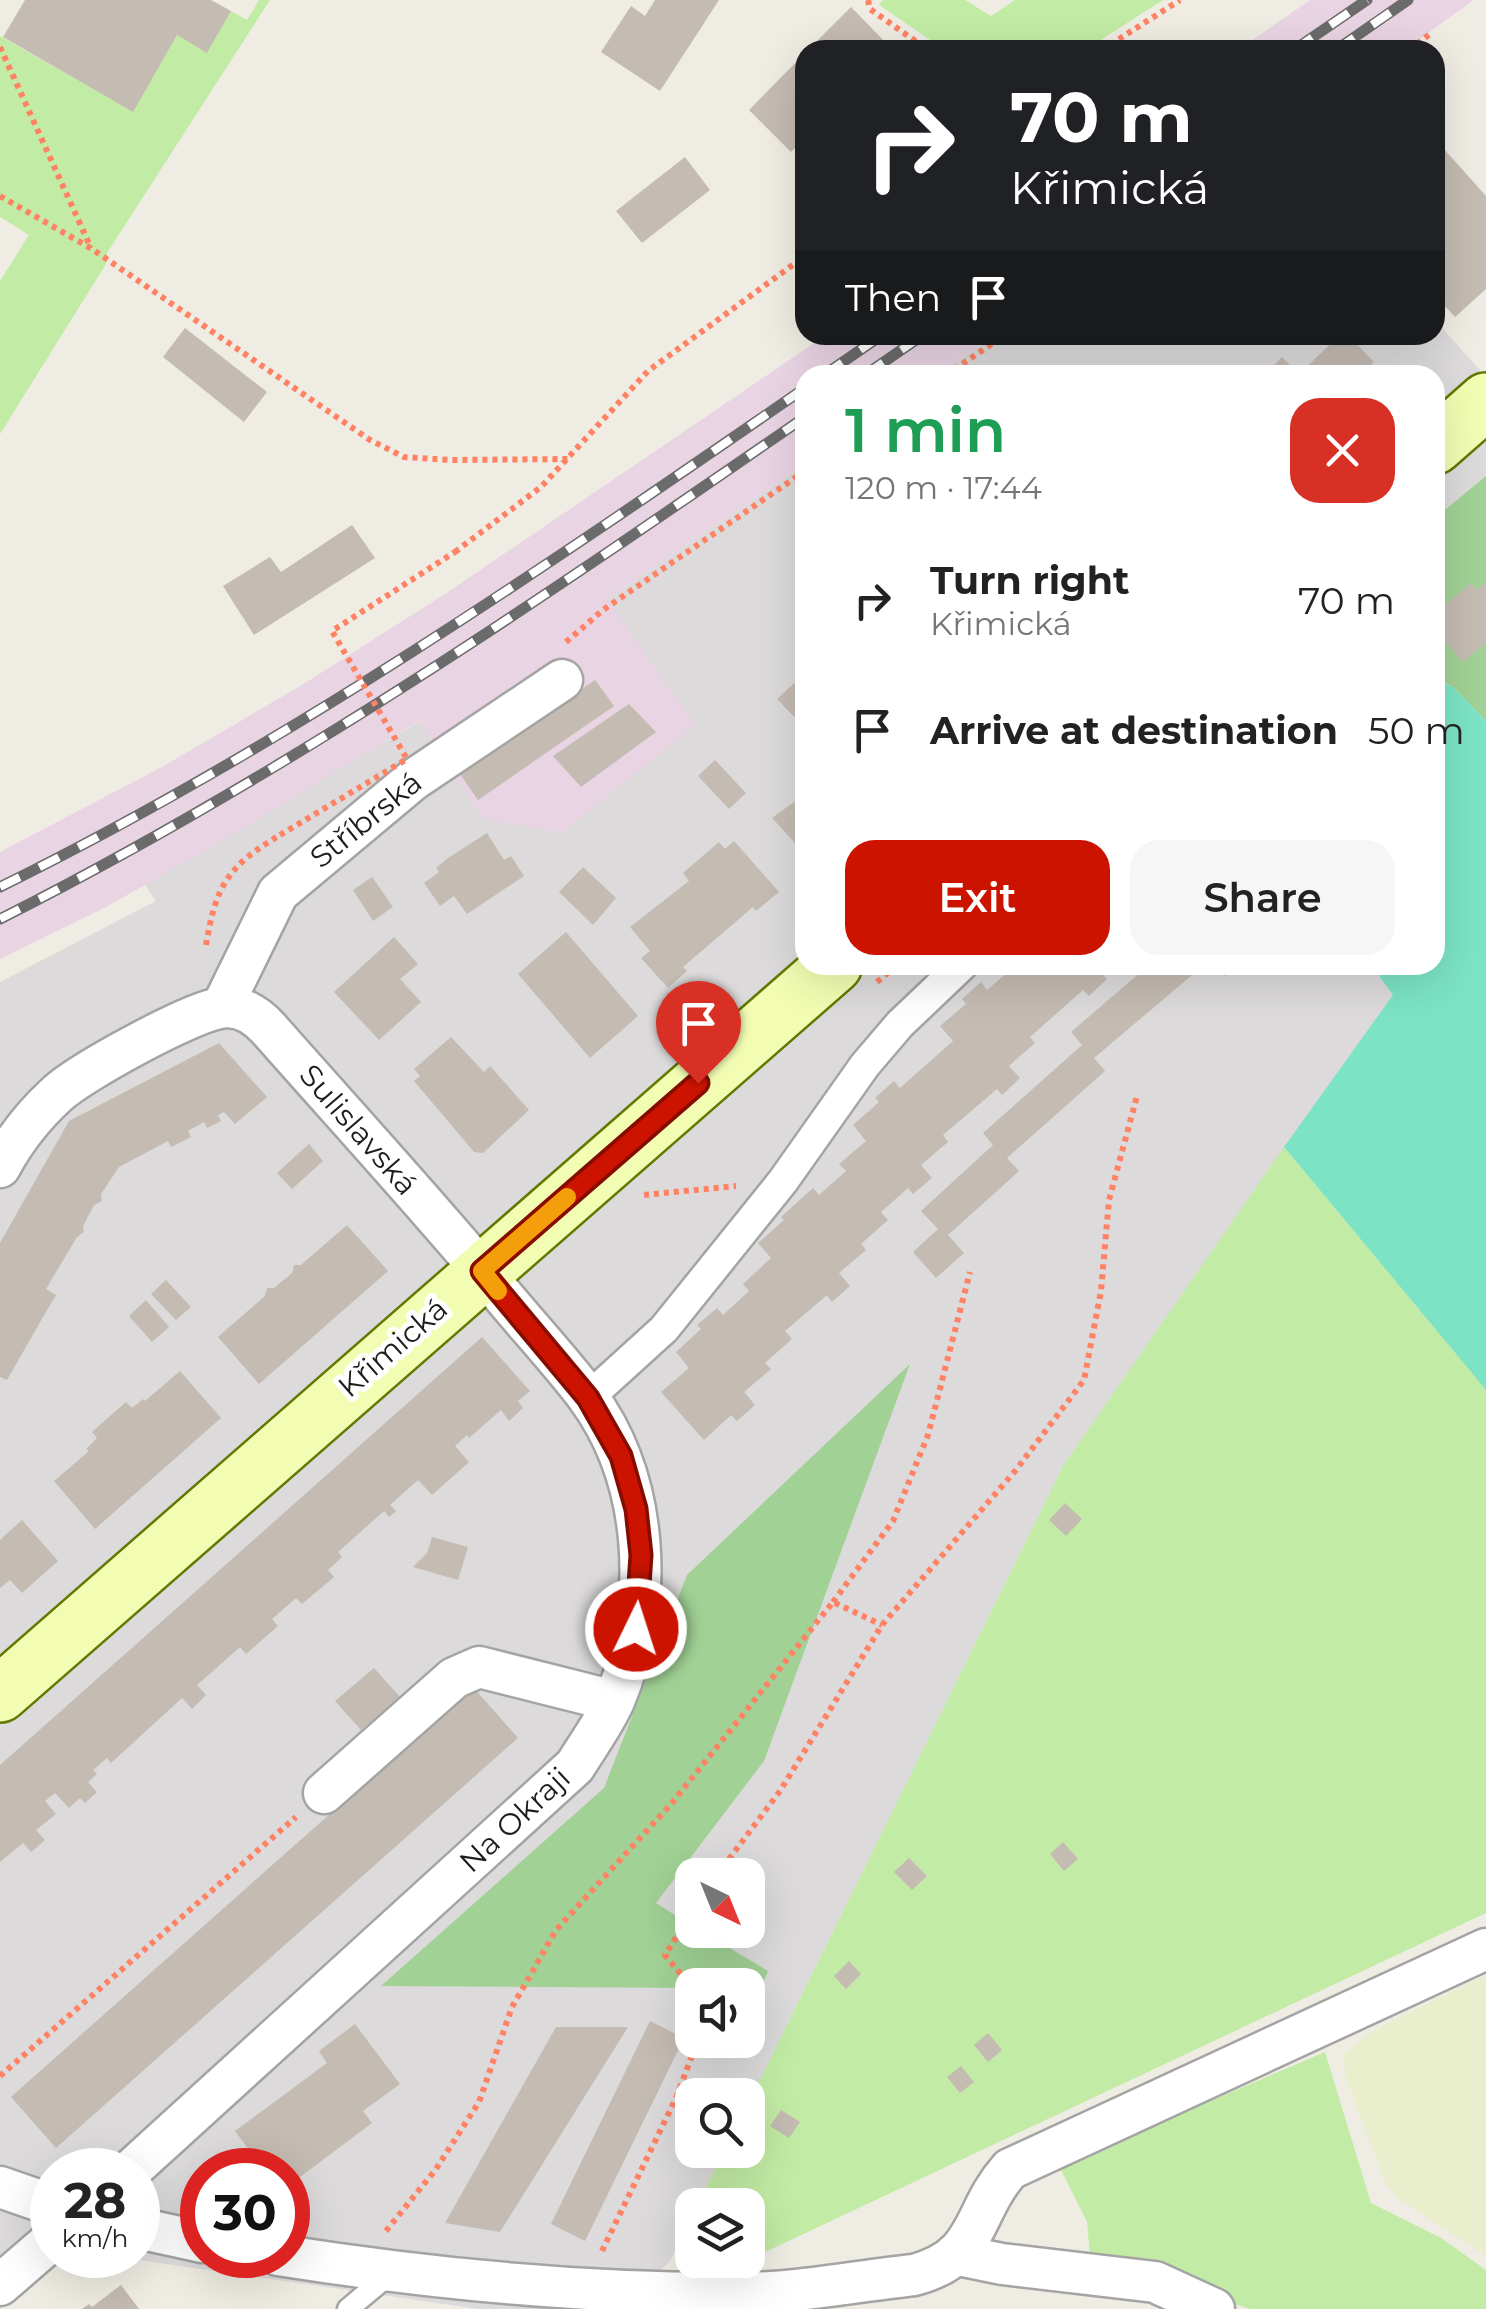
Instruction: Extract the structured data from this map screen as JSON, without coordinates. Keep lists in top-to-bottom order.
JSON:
{
  "streets": {
    "main road": ["Křimická"],
    "street": ["Stříbrská", "Sulislavská", "Na Okraji"]
  },
  "crossings": [
    ["Stříbrská", "Sulislavská"],
    ["Sulislavská", "Křimická"],
    ["Sulislavská", "Na Okraji"],
    ["Křimická", "Na Okraji"]
  ],
  "north": "bottom right",
  "page": {
    "turn": ["70 m", "Křimická"],
    "then": "Then",
    "heading": ["1 min", "120 m · 17:44"],
    "list": [
      {
        "name": "Turn right",
        "note": "Křimická",
        "value": "70 m"
      },
      {
        "name": "Arrive at destination",
        "value": "50 m"
      }
    ],
    "buttons": ["Exit", "Share"],
    "speed": "28 km/h",
    "limit": "30"
  }
}
